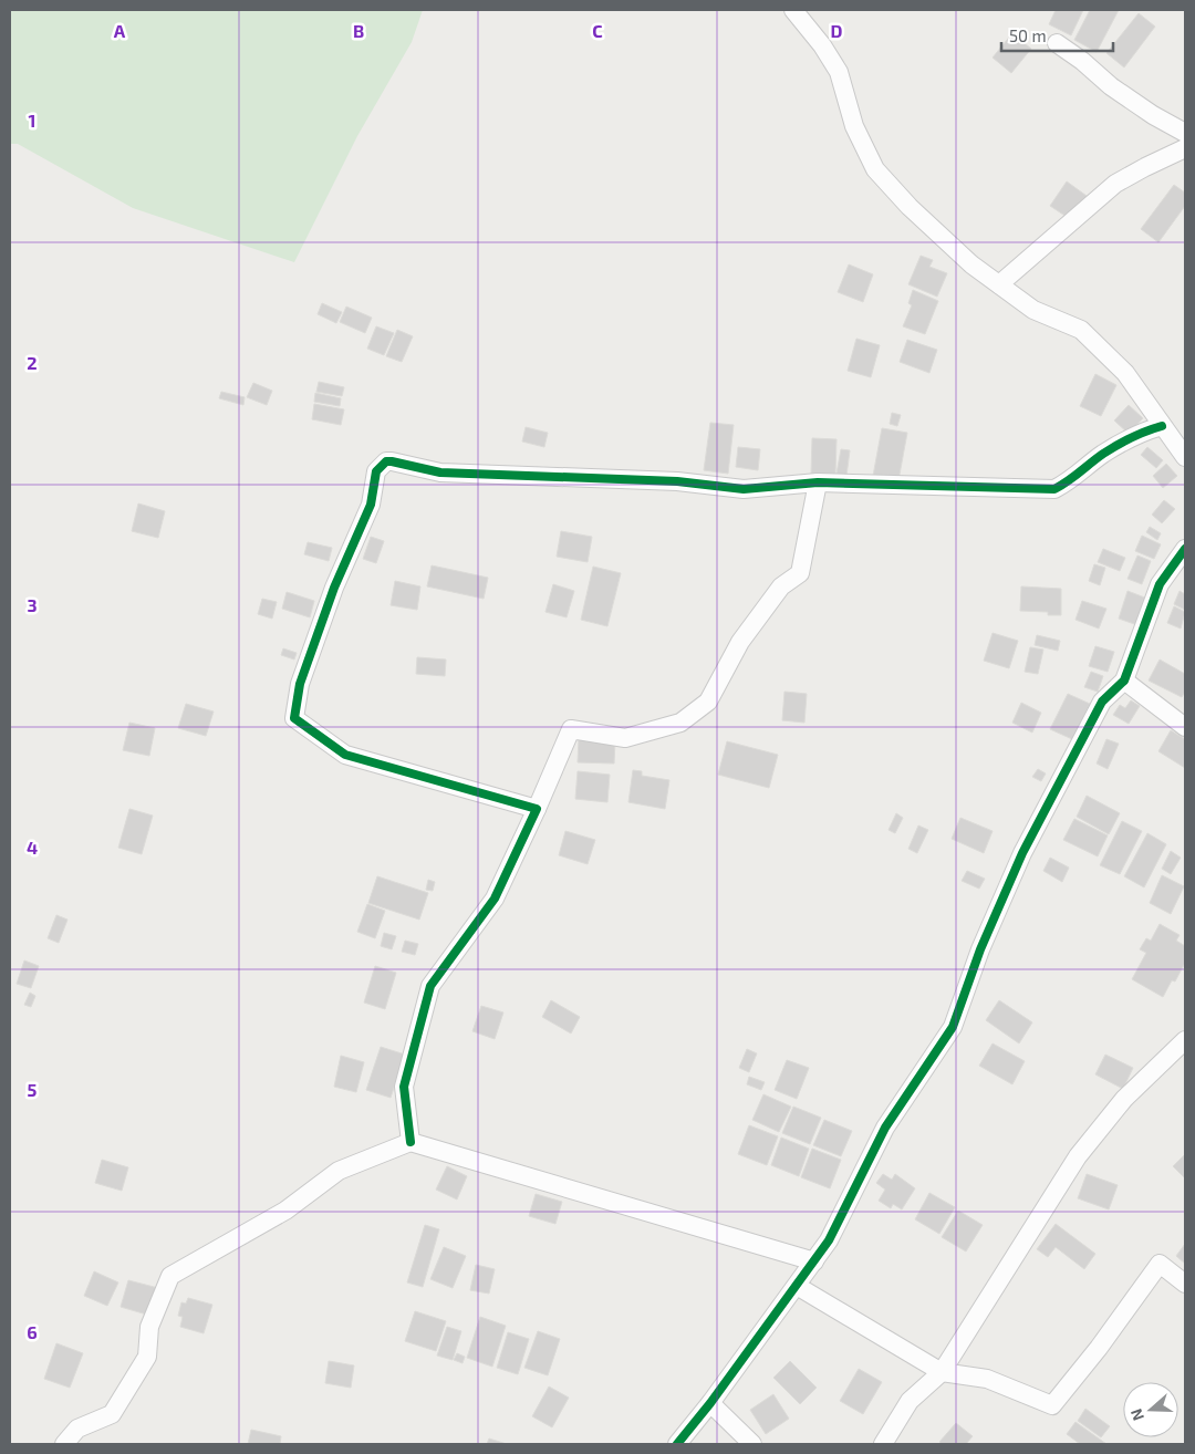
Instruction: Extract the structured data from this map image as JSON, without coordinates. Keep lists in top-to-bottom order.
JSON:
{
  "scale_bar": "50 m",
  "north": "left",
  "grid": {
    "columns": [
      "A",
      "B",
      "C",
      "D"
    ],
    "rows": [
      "1",
      "2",
      "3",
      "4",
      "5",
      "6"
    ]
  }
}
